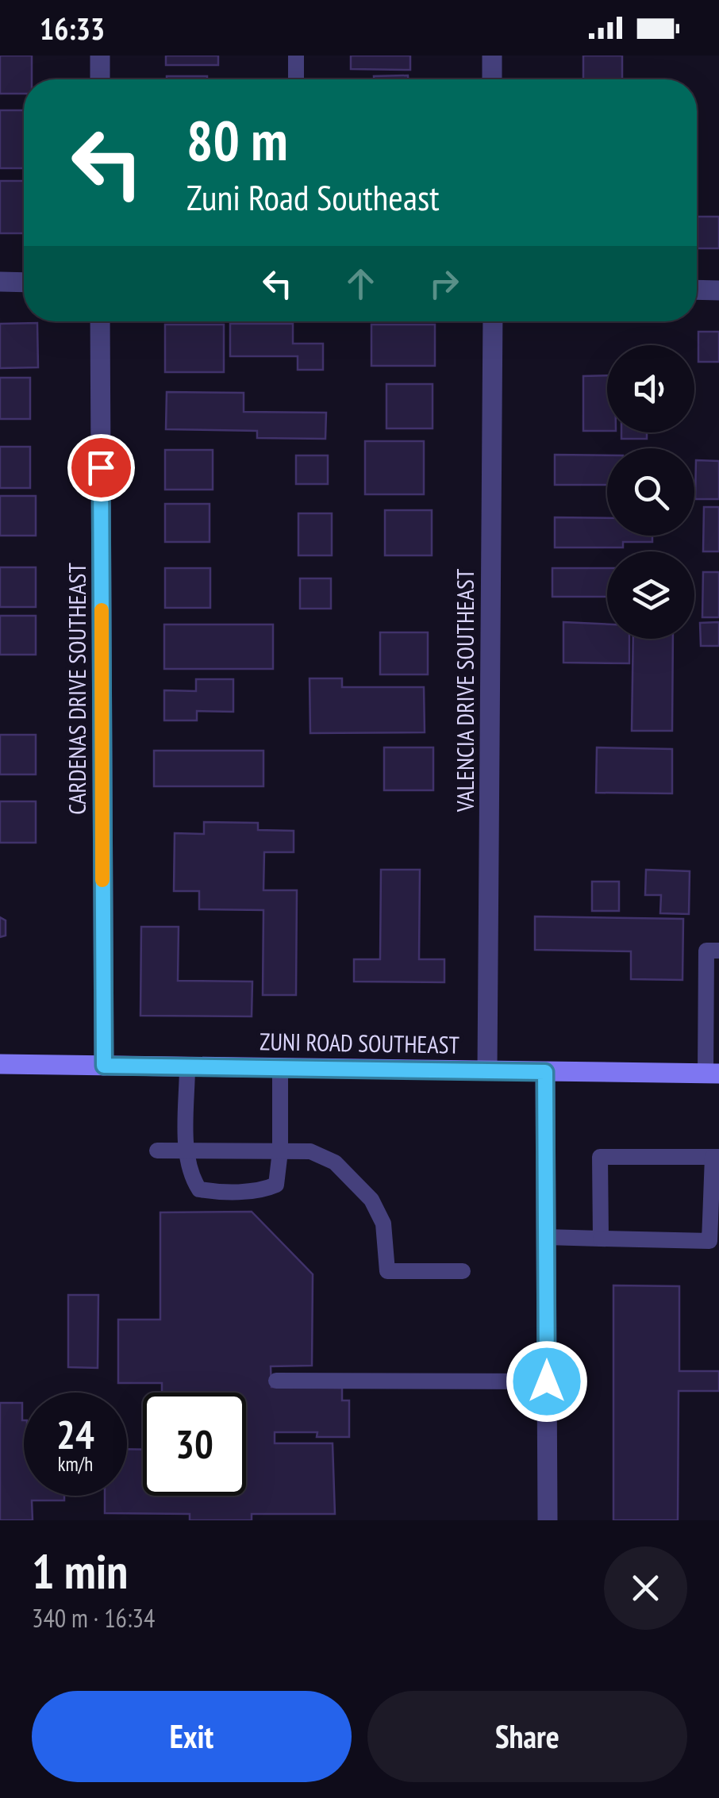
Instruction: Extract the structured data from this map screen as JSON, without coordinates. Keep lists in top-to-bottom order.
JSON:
{
  "streets": {
    "street": ["CARDENAS DRIVE SOUTHEAST", "VALENCIA DRIVE SOUTHEAST", "ZUNI ROAD SOUTHEAST"]
  },
  "crossings": [
    ["CARDENAS DRIVE SOUTHEAST", "ZUNI ROAD SOUTHEAST"],
    ["VALENCIA DRIVE SOUTHEAST", "ZUNI ROAD SOUTHEAST"]
  ],
  "page": {
    "status": "16:33",
    "turn": ["80 m", "Zuni Road Southeast"],
    "speed": "24 km/h",
    "limit": "30",
    "heading": ["1 min", "340 m · 16:34"],
    "buttons": ["Exit", "Share"]
  }
}
